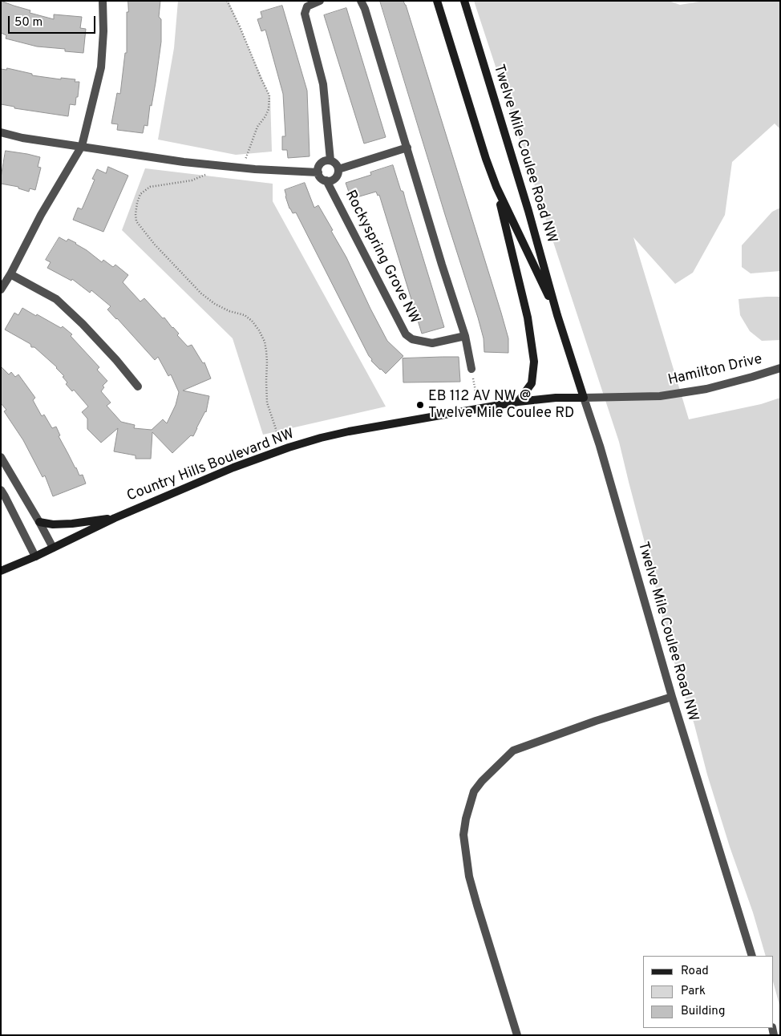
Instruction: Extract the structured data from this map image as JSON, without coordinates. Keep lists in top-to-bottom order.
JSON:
{
  "streets": {
    "main road": ["Twelve Mile Coulee Road NW", "Country Hills Boulevard NW"],
    "street": ["Rockyspring Grove NW", "Hamilton Drive"]
  },
  "crossings": [
    ["Twelve Mile Coulee Road NW", "Hamilton Drive"],
    ["Twelve Mile Coulee Road NW", "Country Hills Boulevard NW"],
    ["Hamilton Drive", "Country Hills Boulevard NW"]
  ],
  "places": ["EB 112 AV NW @ Twelve Mile Coulee RD"],
  "legend": ["Road", "Park", "Building"],
  "scale_bar": "50 m"
}
